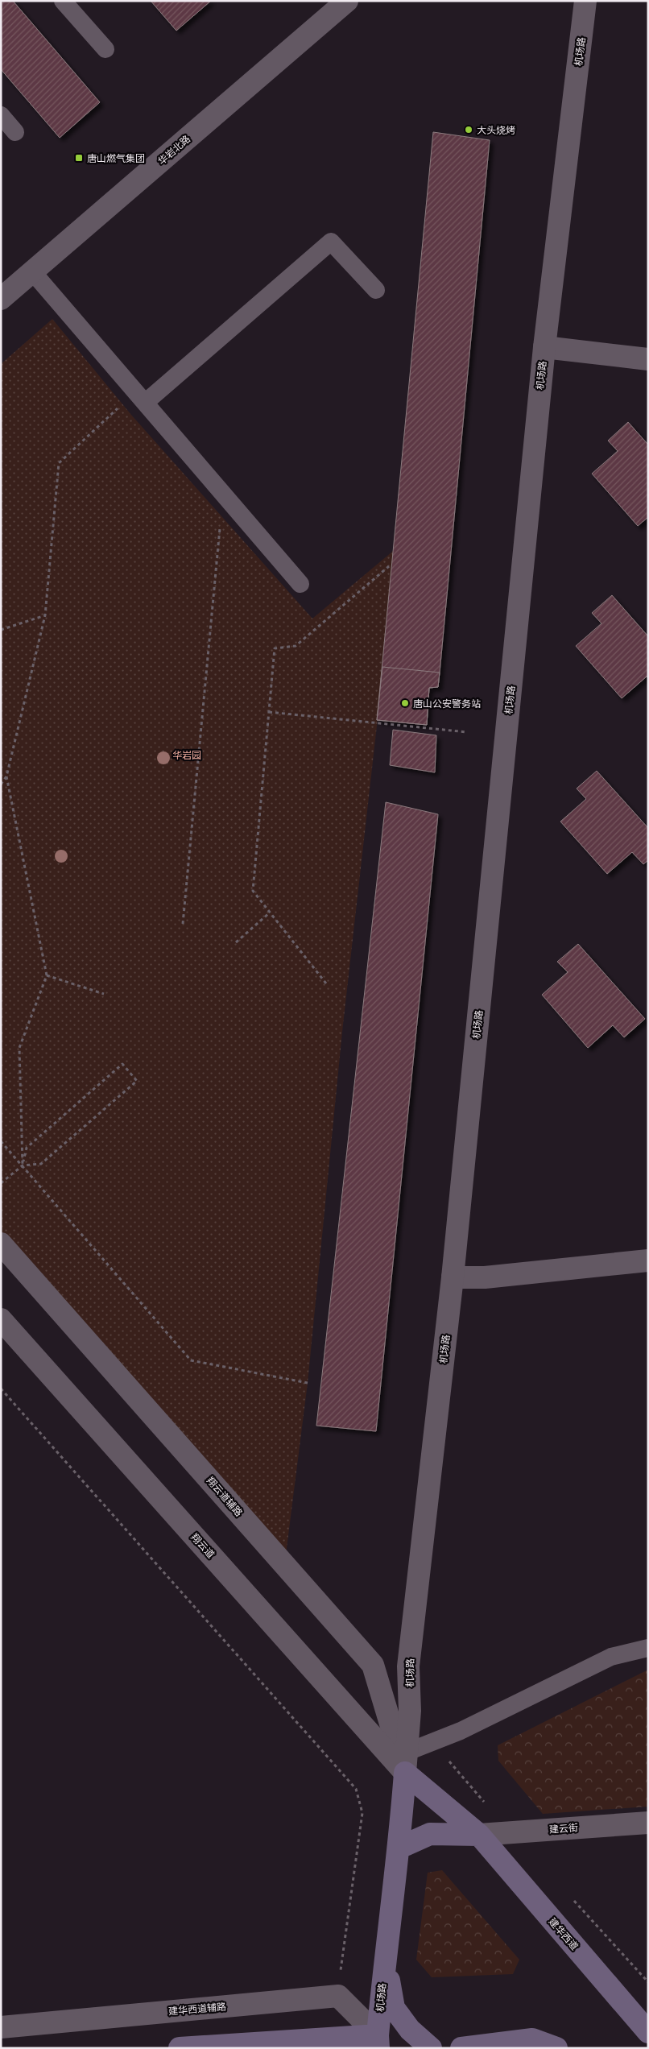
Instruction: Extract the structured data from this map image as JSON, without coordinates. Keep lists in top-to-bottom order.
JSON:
{
  "streets": {
    "main road": ["机场路", "建华西道"],
    "street": [
      "华岩北路",
      "翔云道辅路",
      "翔云道",
      "建云街",
      "建华西道辅路"
    ]
  },
  "crossings": [
    ["机场路", "翔云道辅路"],
    ["机场路", "翔云道"],
    ["机场路", "建华西道"],
    ["机场路", "建华西道辅路"],
    ["翔云道辅路", "翔云道"],
    ["翔云道辅路", "建华西道"],
    ["翔云道", "建华西道"],
    ["建云街", "建华西道"]
  ],
  "parks": ["华岩园"],
  "places": {
    "other": ["大头烧烤", "唐山公安警务站"],
    "transit": ["唐山燃气集团"]
  }
}
